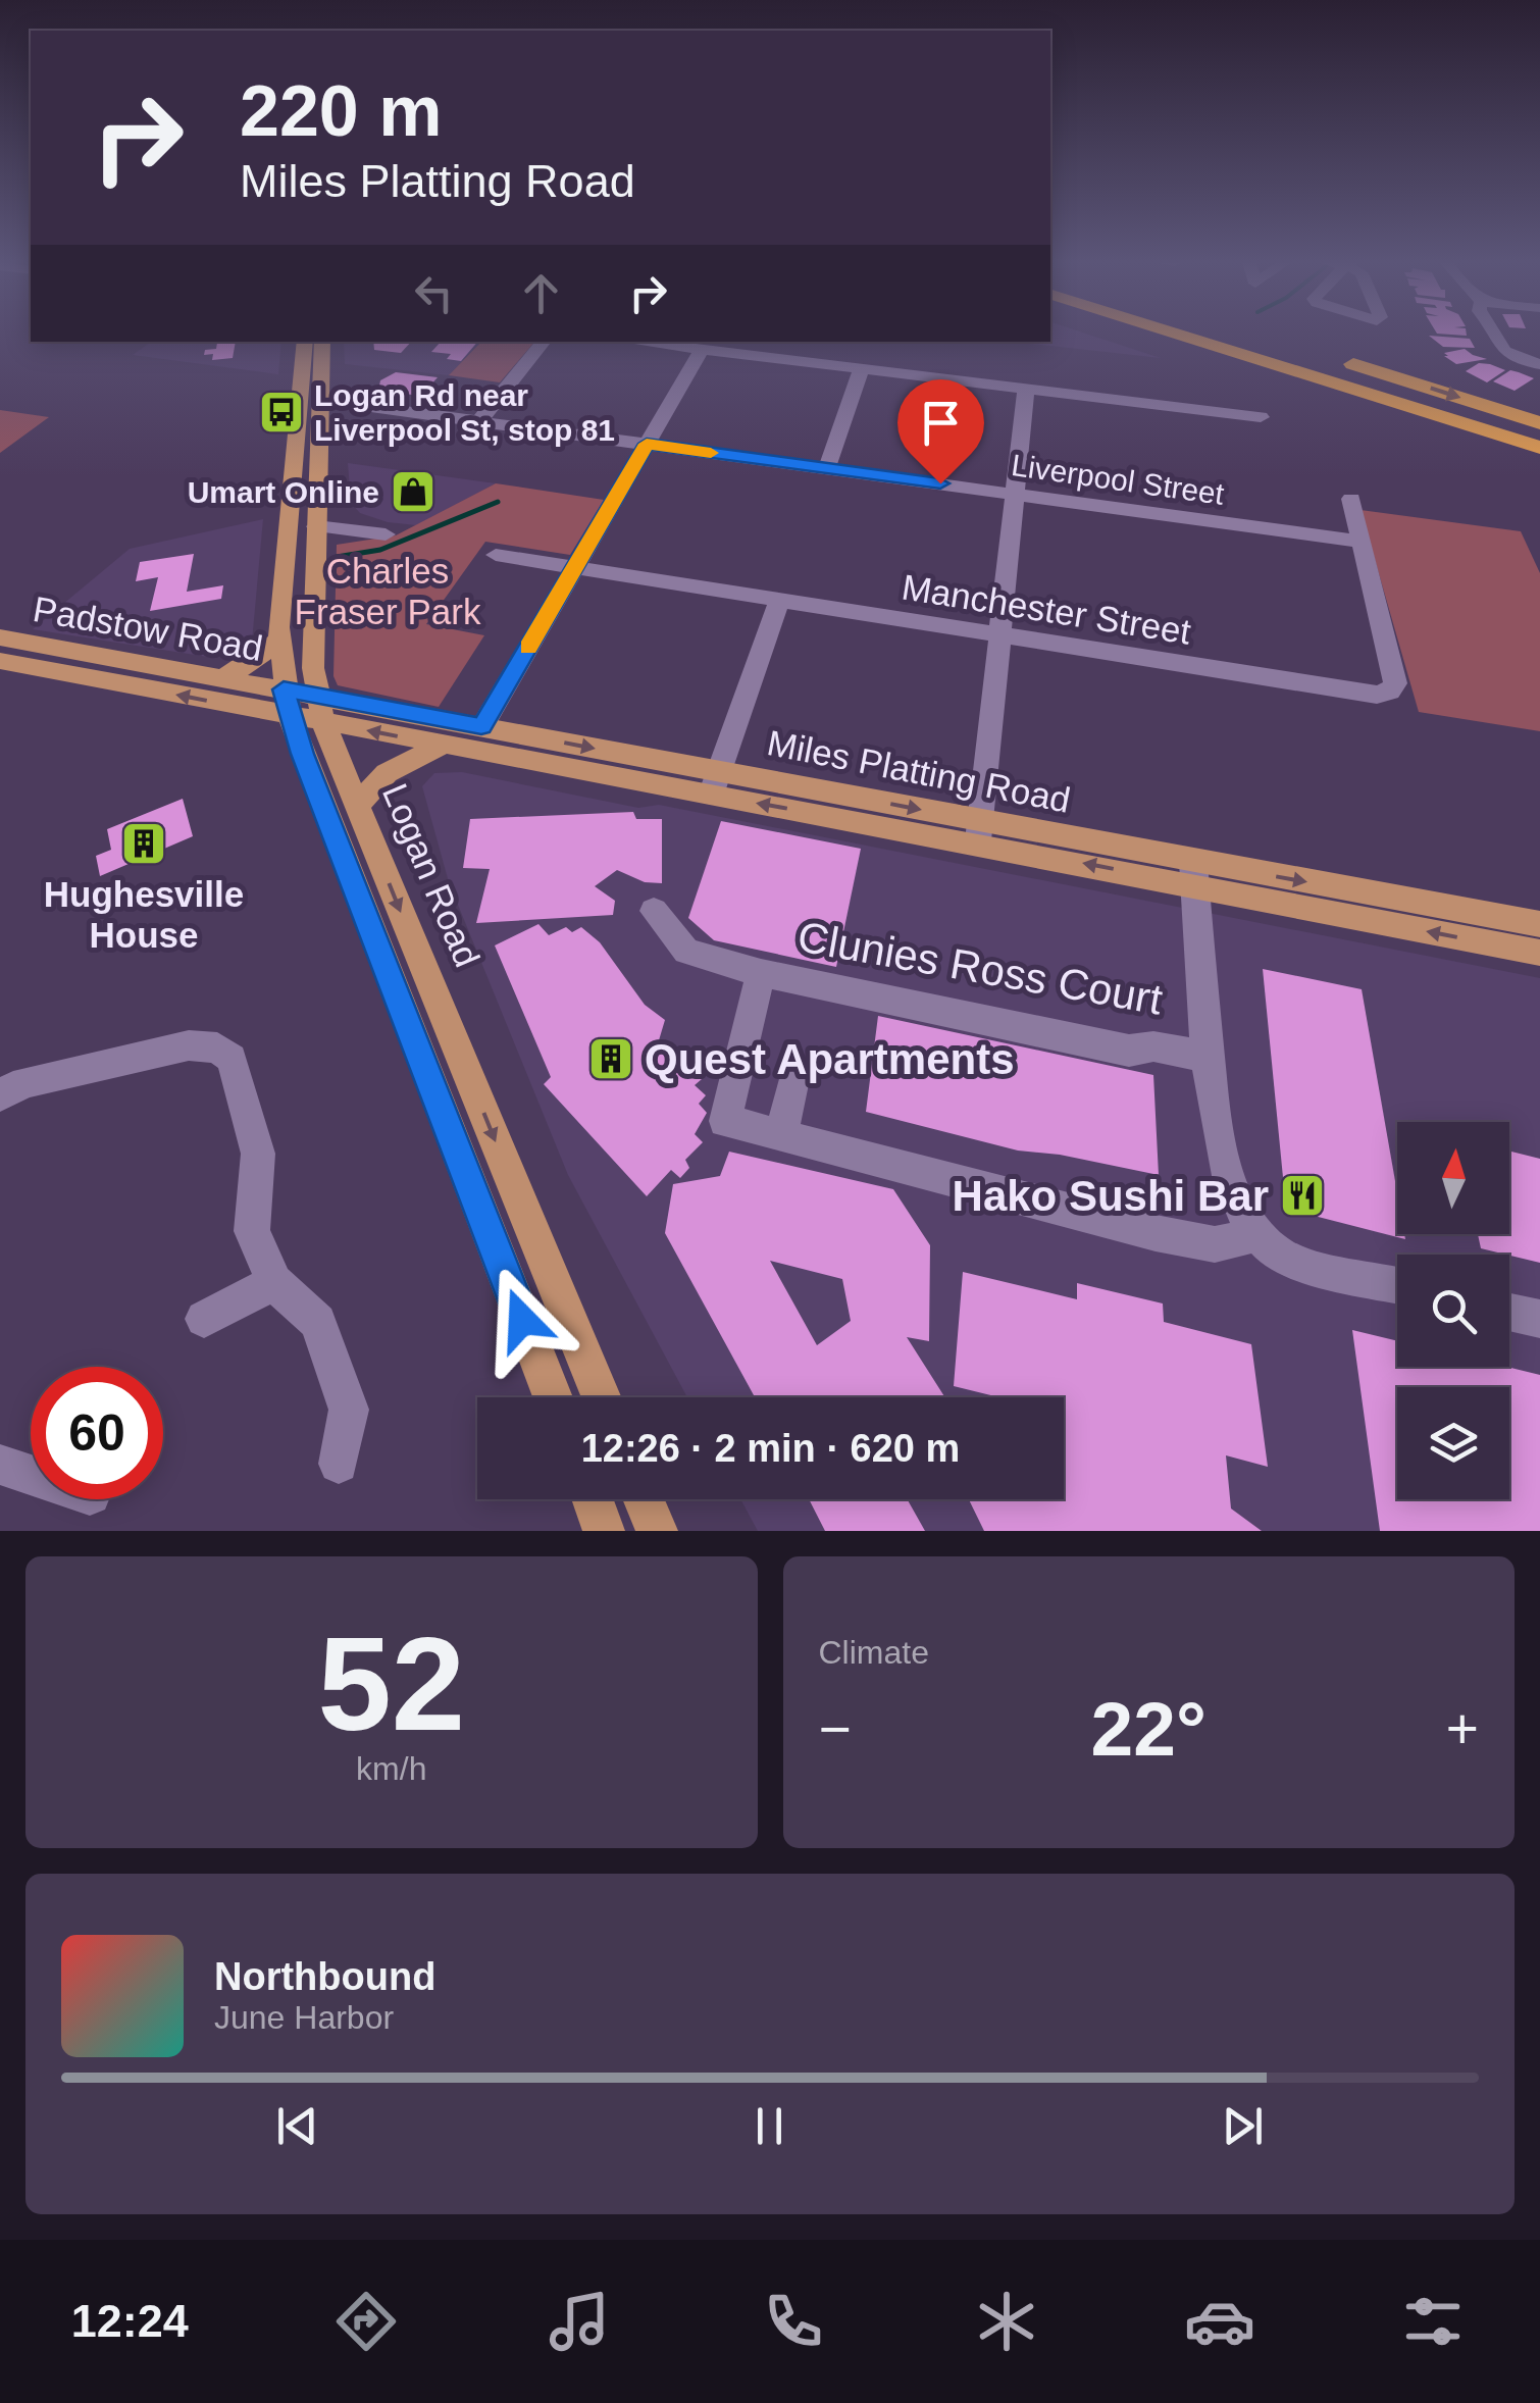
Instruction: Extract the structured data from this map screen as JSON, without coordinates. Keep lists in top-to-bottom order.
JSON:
{
  "streets": {
    "main road": ["Padstow Road", "Miles Platting Road", "Logan Road"],
    "street": ["Liverpool Street", "Manchester Street", "Clunies Ross Court"]
  },
  "crossings": [
    ["Liverpool Street", "Manchester Street"],
    ["Liverpool Street", "Logan Road"],
    ["Padstow Road", "Miles Platting Road"],
    ["Padstow Road", "Logan Road"],
    ["Miles Platting Road", "Logan Road"],
    ["Miles Platting Road", "Clunies Ross Court"]
  ],
  "parks": ["Charles Fraser Park"],
  "places": {
    "bus stop": ["Logan Rd near Liverpool St, stop 81"],
    "shop": ["Umart Online"],
    "building": ["Hughesville House", "Quest Apartments"],
    "restaurant": ["Hako Sushi Bar"]
  },
  "north": "top",
  "page": {
    "turn": ["220 m", "Miles Platting Road"],
    "limit": "60",
    "trip": "12:26 · 2 min · 620 m",
    "tile": [
      ["52", "km/h"],
      "Climate"
    ],
    "heat": ["−", "22°", "+"],
    "song": ["Northbound", "June Harbor"],
    "tabs": "12:24"
  }
}
